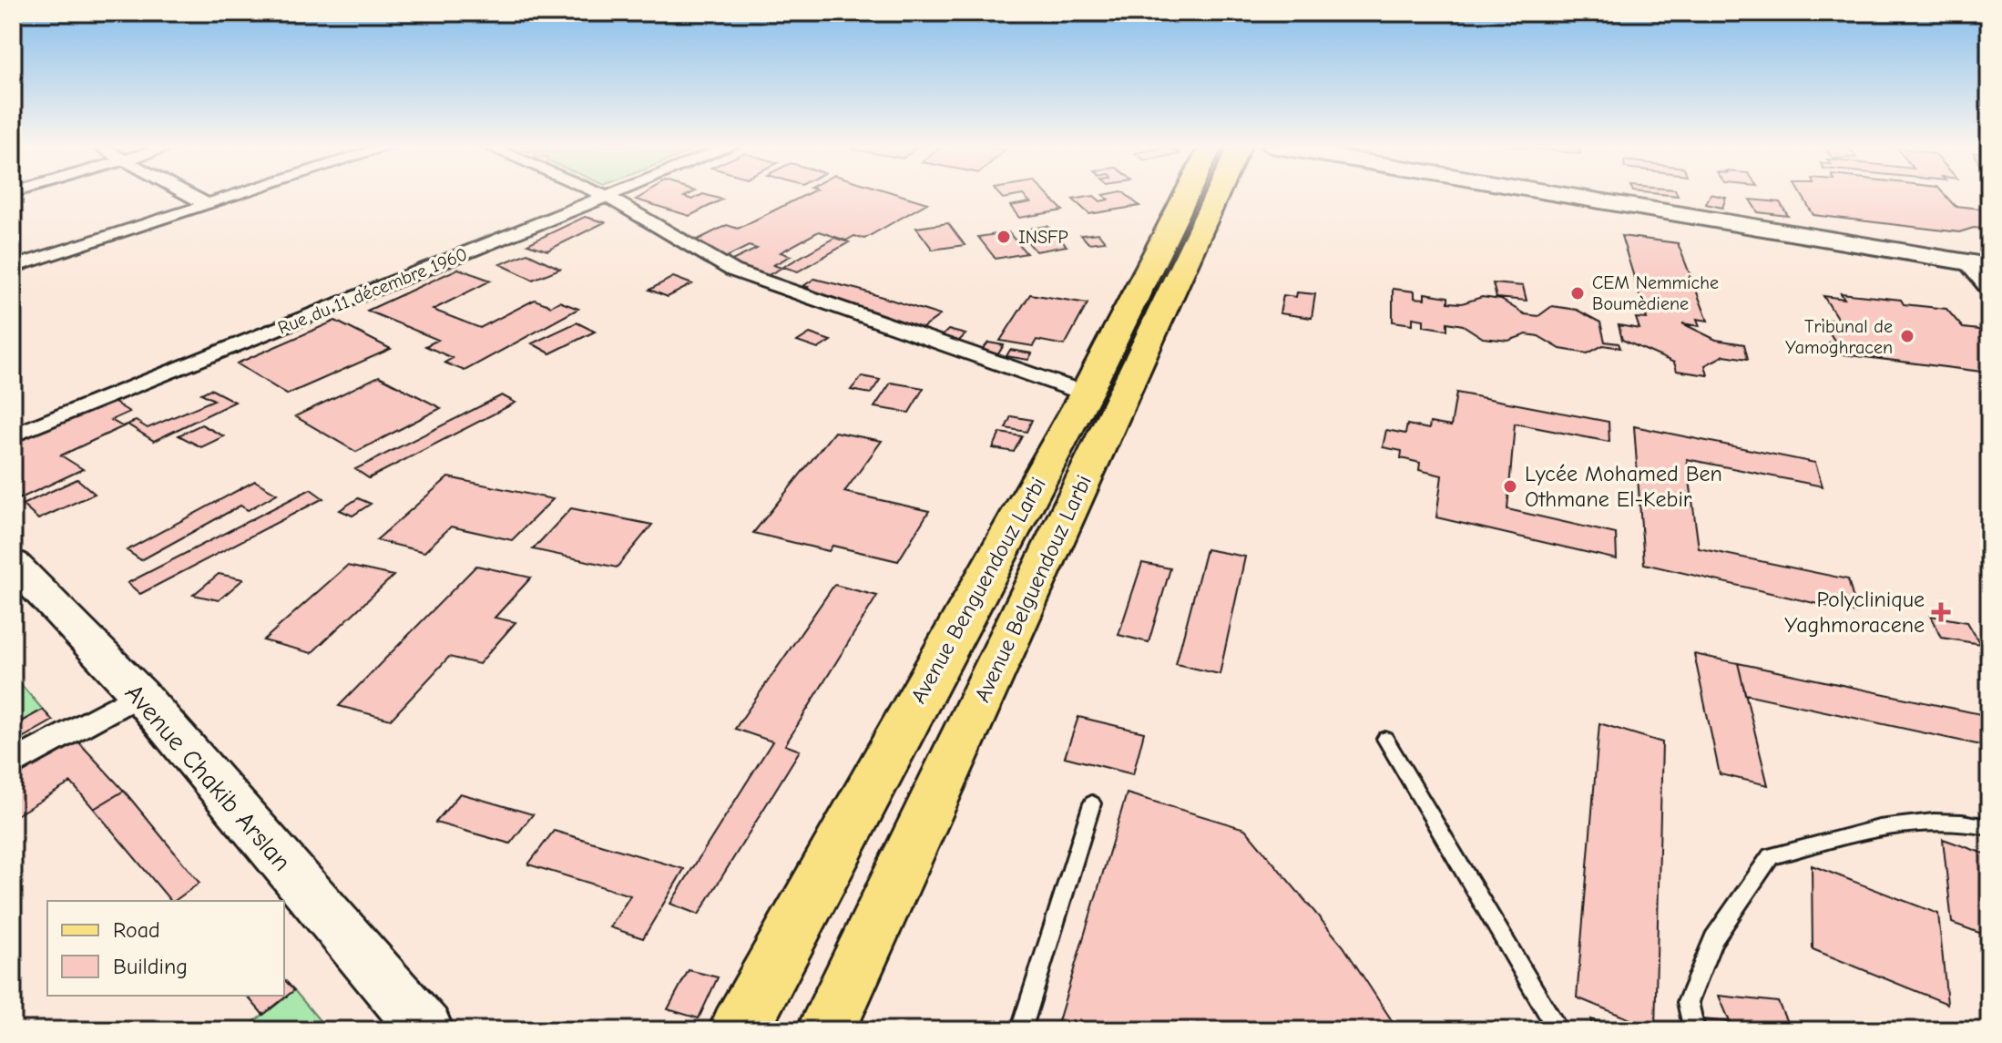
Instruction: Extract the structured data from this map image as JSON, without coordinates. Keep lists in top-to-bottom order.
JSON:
{
  "streets": {
    "main road": ["Avenue Belguendouz Larbi", "Avenue Benguendouz Larbi", "Avenue Chakib Arslan"],
    "street": ["Rue du 11 décembre 1960"]
  },
  "places": {
    "other": [
      "INSFP",
      "CEM Nemmiche Boumèdiene",
      "Tribunal de Yamoghracen",
      "Lycée Mohamed Ben Othmane El-Kebir"
    ],
    "health": ["Polyclinique Yaghmoracene"]
  },
  "legend": ["Road", "Building"]
}
